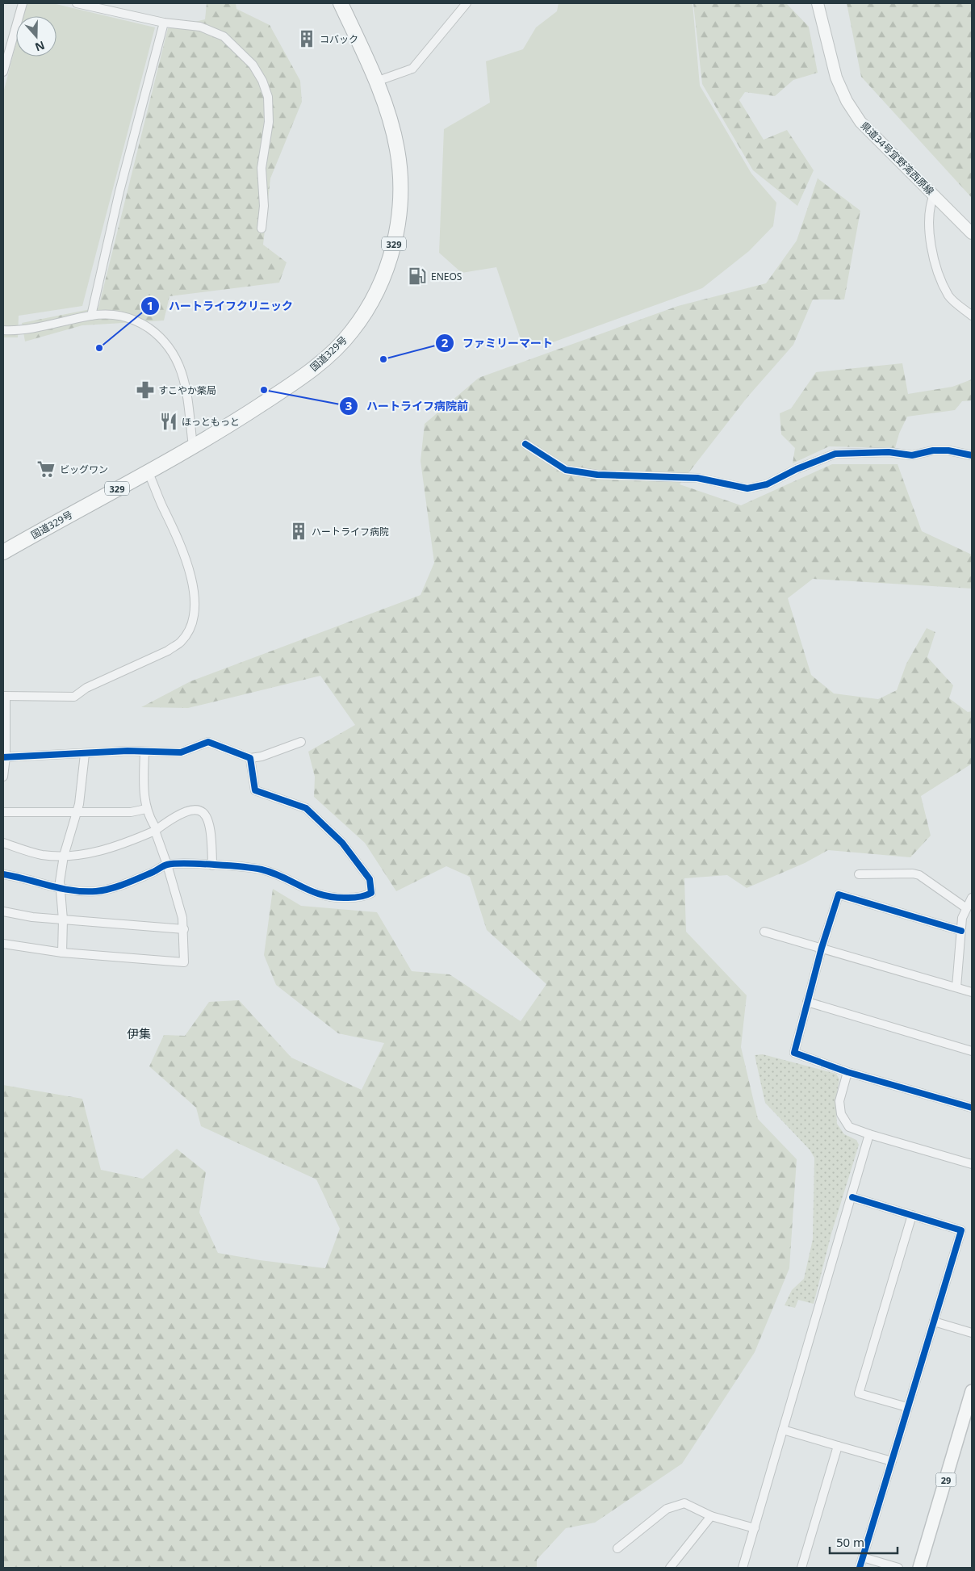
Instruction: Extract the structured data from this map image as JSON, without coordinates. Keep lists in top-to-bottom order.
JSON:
{
  "streets": {
    "highway": ["329", "国道329号"],
    "main road": ["県道34号宜野湾西原線", "29"]
  },
  "districts": ["伊集"],
  "places": {
    "building": ["コバック", "ハートライフ病院"],
    "fuel station": ["ENEOS"],
    "other": ["ハートライフクリニック", "ファミリーマート", "ハートライフ病院前"],
    "pharmacy": ["すこやか薬局"],
    "restaurant": ["ほっともっと"],
    "supermarket": ["ビッグワン"]
  },
  "scale_bar": "50 m",
  "north": "bottom"
}
